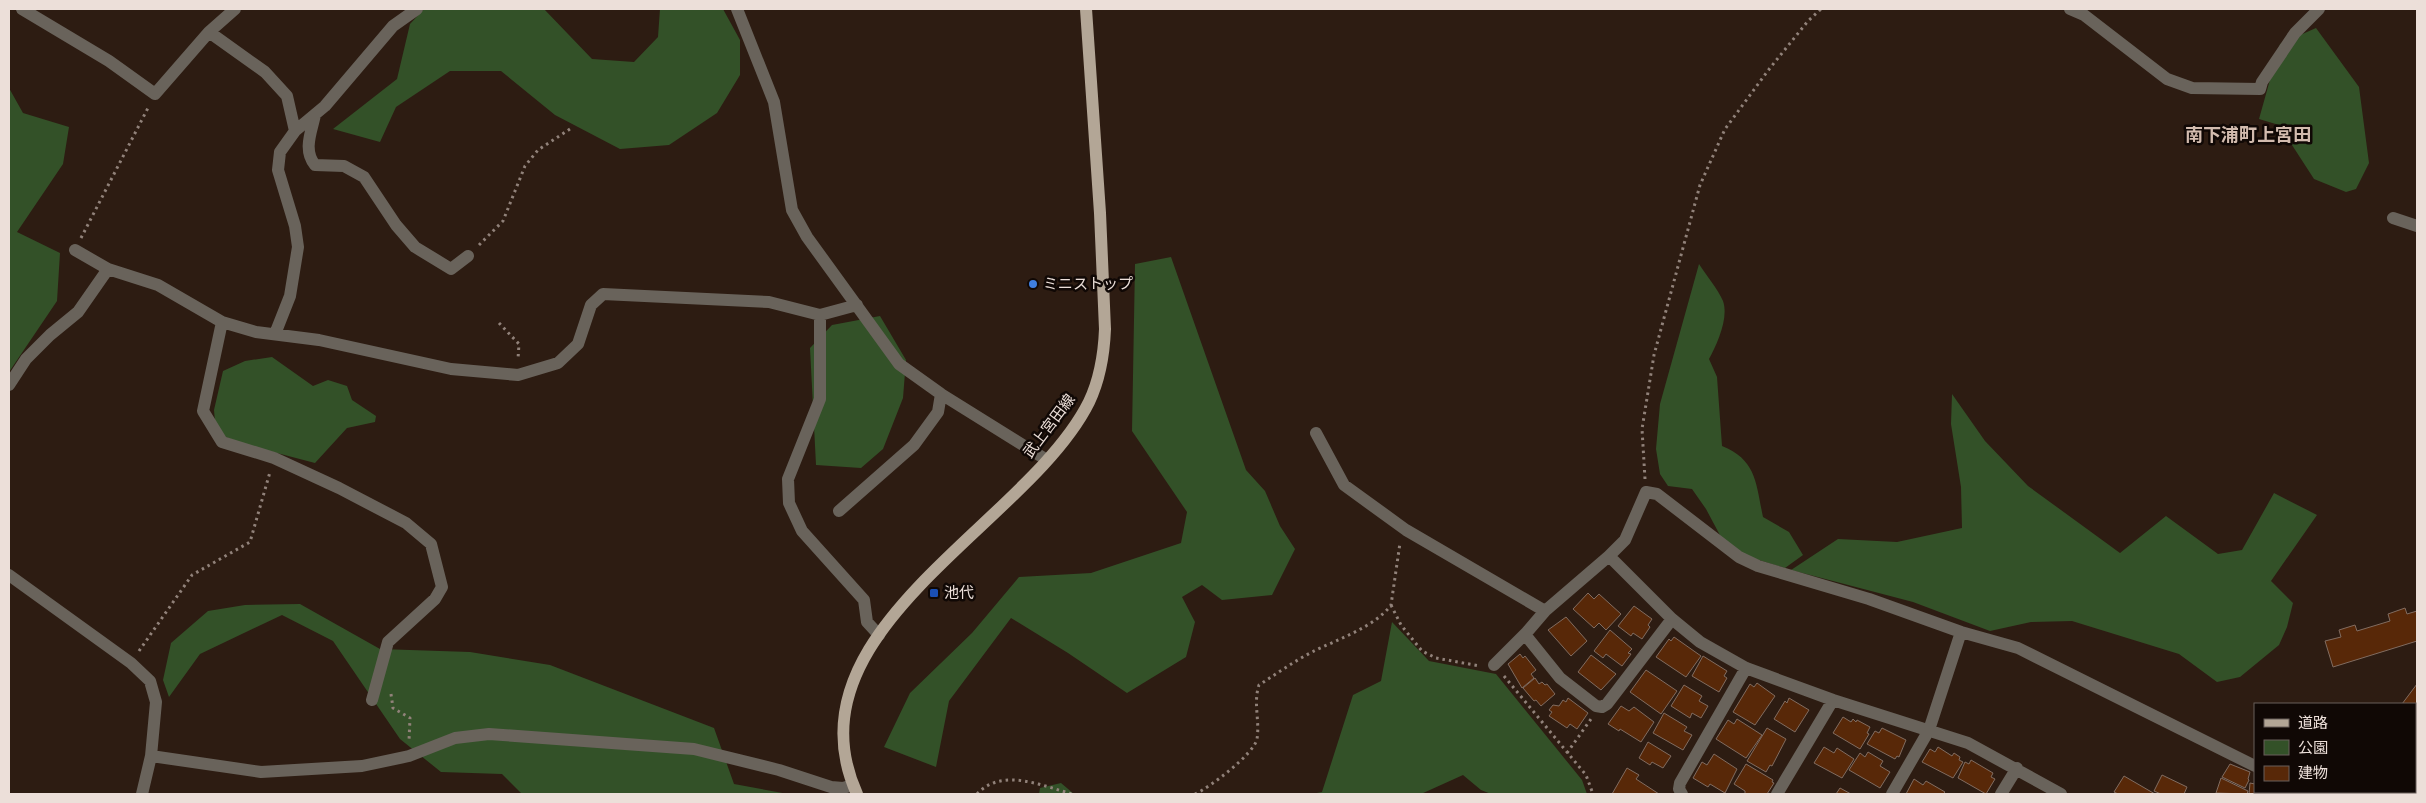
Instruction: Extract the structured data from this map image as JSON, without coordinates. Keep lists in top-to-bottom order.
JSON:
{
  "streets": {
    "main road": ["武上宮田線"]
  },
  "districts": ["南下浦町上宮田"],
  "places": {
    "other": ["ミニストップ"],
    "transit": ["池代"]
  },
  "legend": ["道路", "公園", "建物"]
}
